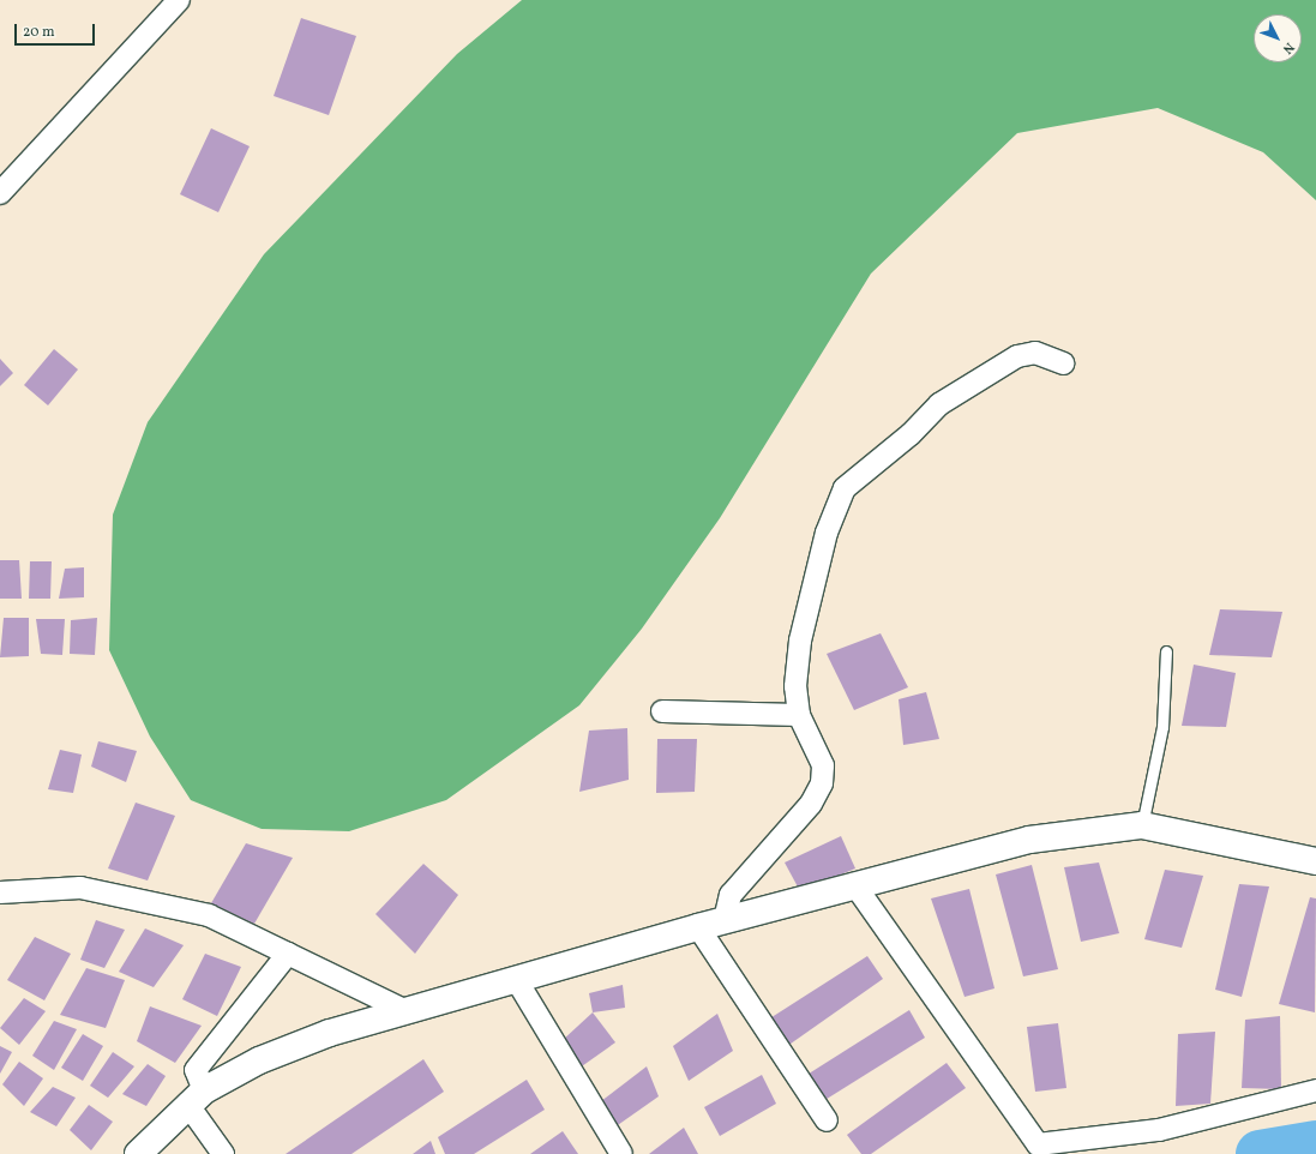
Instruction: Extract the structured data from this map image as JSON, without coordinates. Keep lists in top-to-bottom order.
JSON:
{
  "scale_bar": "20 m",
  "north": "bottom right"
}
